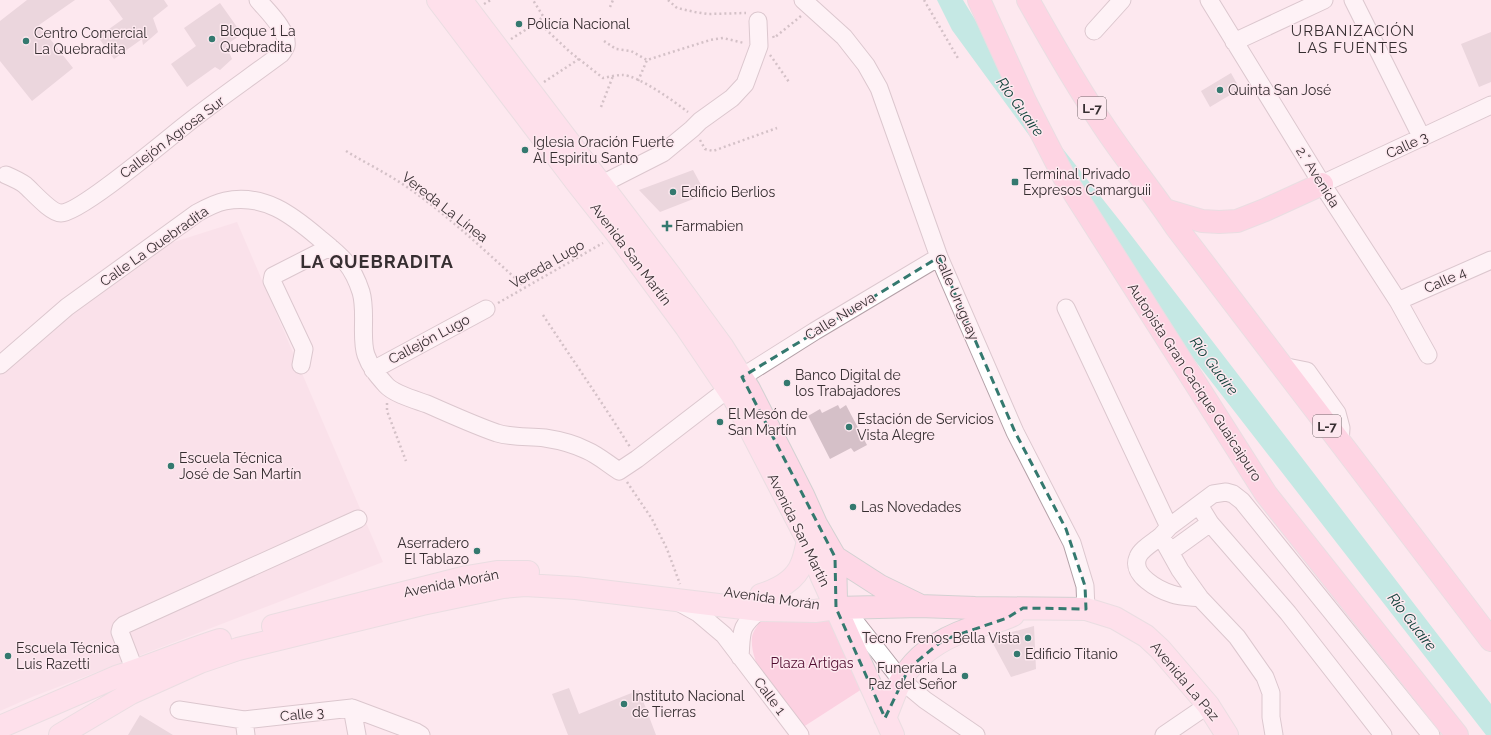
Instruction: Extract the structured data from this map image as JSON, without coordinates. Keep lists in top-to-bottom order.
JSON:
{
  "streets": {
    "highway": ["L-7", "Autopista Gran Cacique Guaicaipuro"],
    "main road": ["Avenida San Martín", "Avenida Morán", "Avenida La Paz"],
    "street": [
      "Callejón Agrosa Sur",
      "Calle 3",
      "2.° Avenida",
      "Calle La Quebradita",
      "Calle 4",
      "Calle Uruguay",
      "Calle Nueva",
      "Callejón Lugo",
      "Calle 1"
    ],
    "path": ["Vereda La Línea", "Vereda Lugo"]
  },
  "crossings": [
    ["Calle 3", "2.° Avenida"],
    ["2.° Avenida", "Calle 4"],
    ["Vereda La Línea", "Vereda Lugo"],
    ["Calle La Quebradita", "Callejón Lugo"],
    ["Avenida San Martín", "Vereda Lugo"],
    ["Avenida San Martín", "Calle Nueva"],
    ["Avenida San Martín", "Avenida Morán"],
    ["Avenida San Martín", "Avenida La Paz"],
    ["Vereda Lugo", "Callejón Lugo"],
    ["Calle Uruguay", "Calle Nueva"],
    ["Calle Uruguay", "Avenida La Paz"],
    ["Avenida Morán", "Avenida La Paz"],
    ["Avenida Morán", "Calle 1"]
  ],
  "districts": ["URBANIZACIÓN LAS FUENTES", "LA QUEBRADITA"],
  "water": ["Río Guaire"],
  "parks": ["Plaza Artigas"],
  "places": {
    "other": [
      "Policía Nacional",
      "Bloque 1 La Quebradita",
      "Centro Comercial La Quebradita",
      "Quinta San José",
      "Iglesia Oración Fuerte Al Espiritu Santo",
      "Edificio Berlios",
      "Banco Digital de los Trabajadores",
      "El Mesón de San Martín",
      "Estación de Servicios Vista Alegre",
      "Escuela Técnica José de San Martín",
      "Las Novedades",
      "Aserradero El Tablazo",
      "Tecno Frenos Bella Vista",
      "Edificio Titanio",
      "Escuela Técnica Luis Razetti",
      "Funeraria La Paz del Señor",
      "Instituto Nacional de Tierras"
    ],
    "transit": ["Terminal Privado Expresos Camarguii"],
    "health": ["Farmabien"]
  }
}
